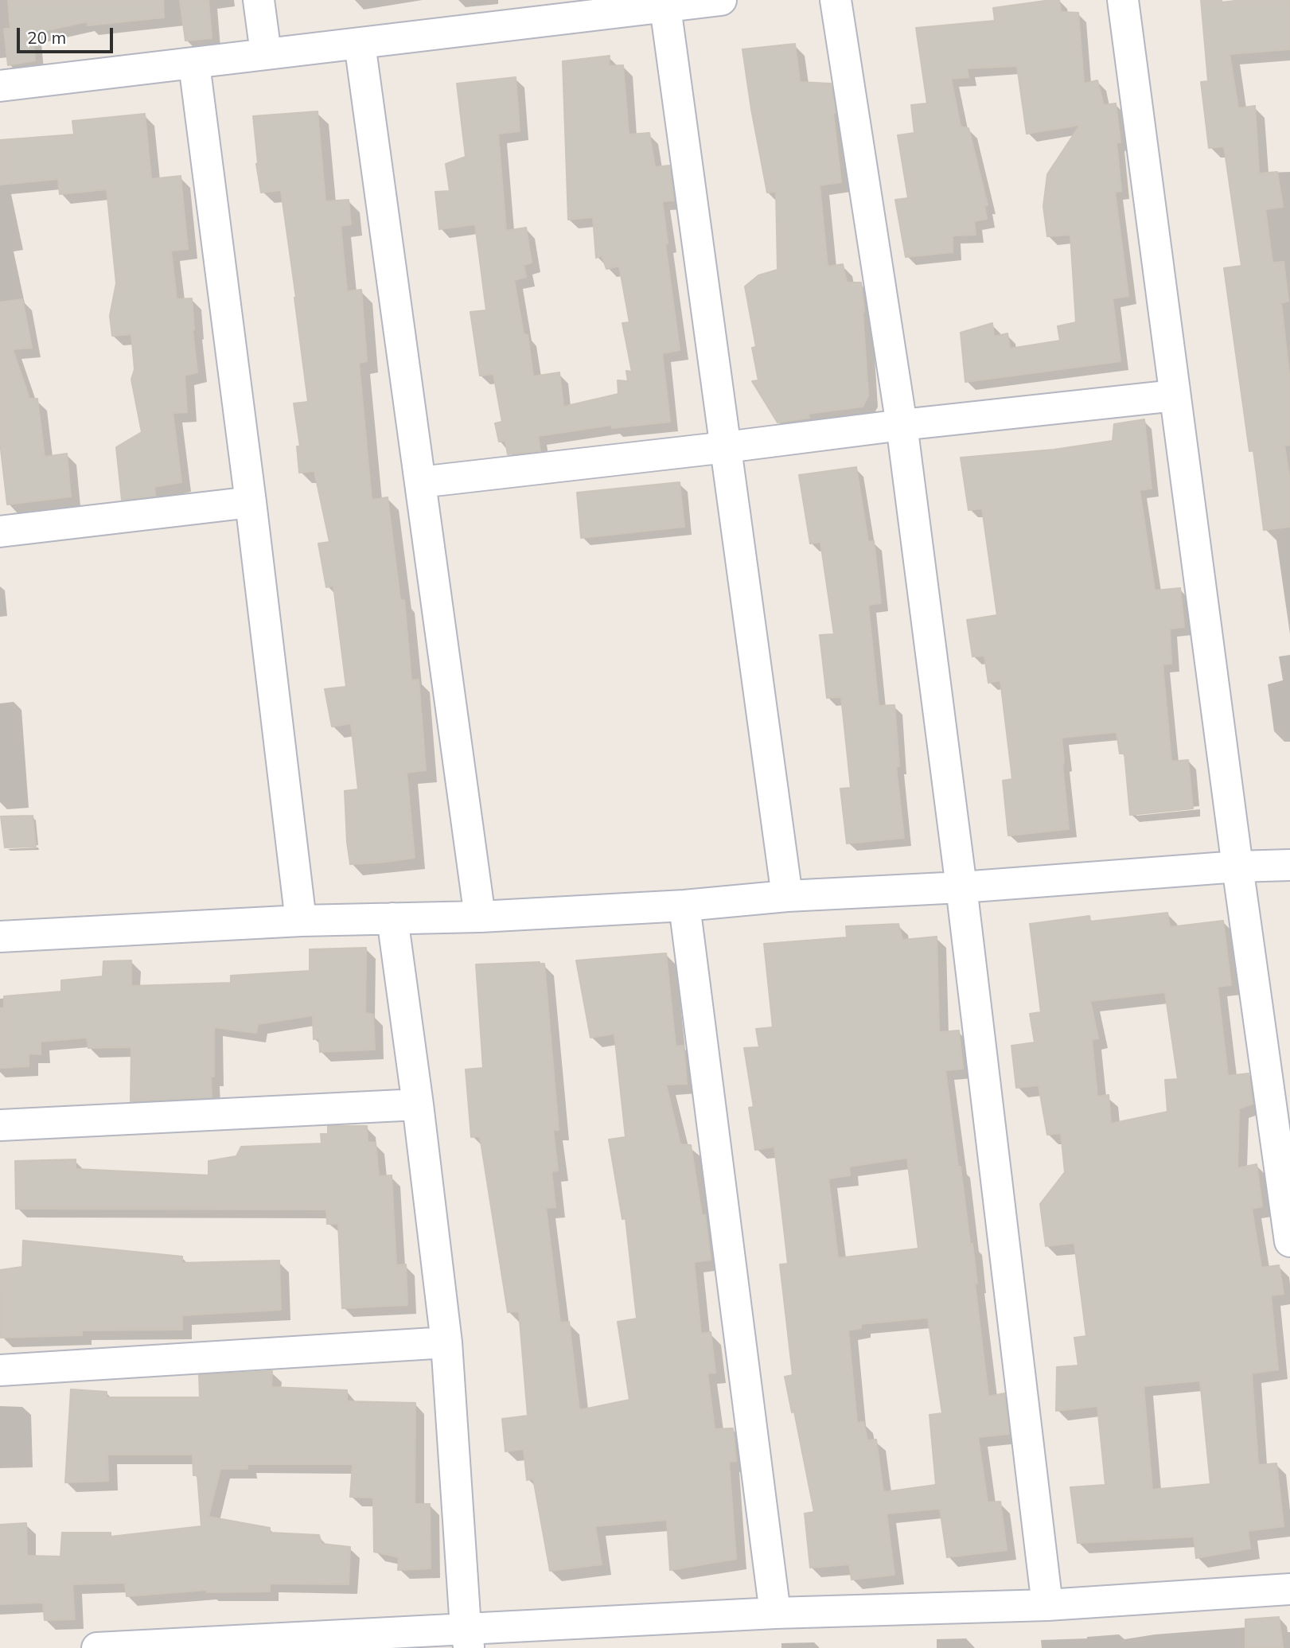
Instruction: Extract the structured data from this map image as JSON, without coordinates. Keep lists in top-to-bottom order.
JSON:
{
  "scale_bar": "20 m"
}
